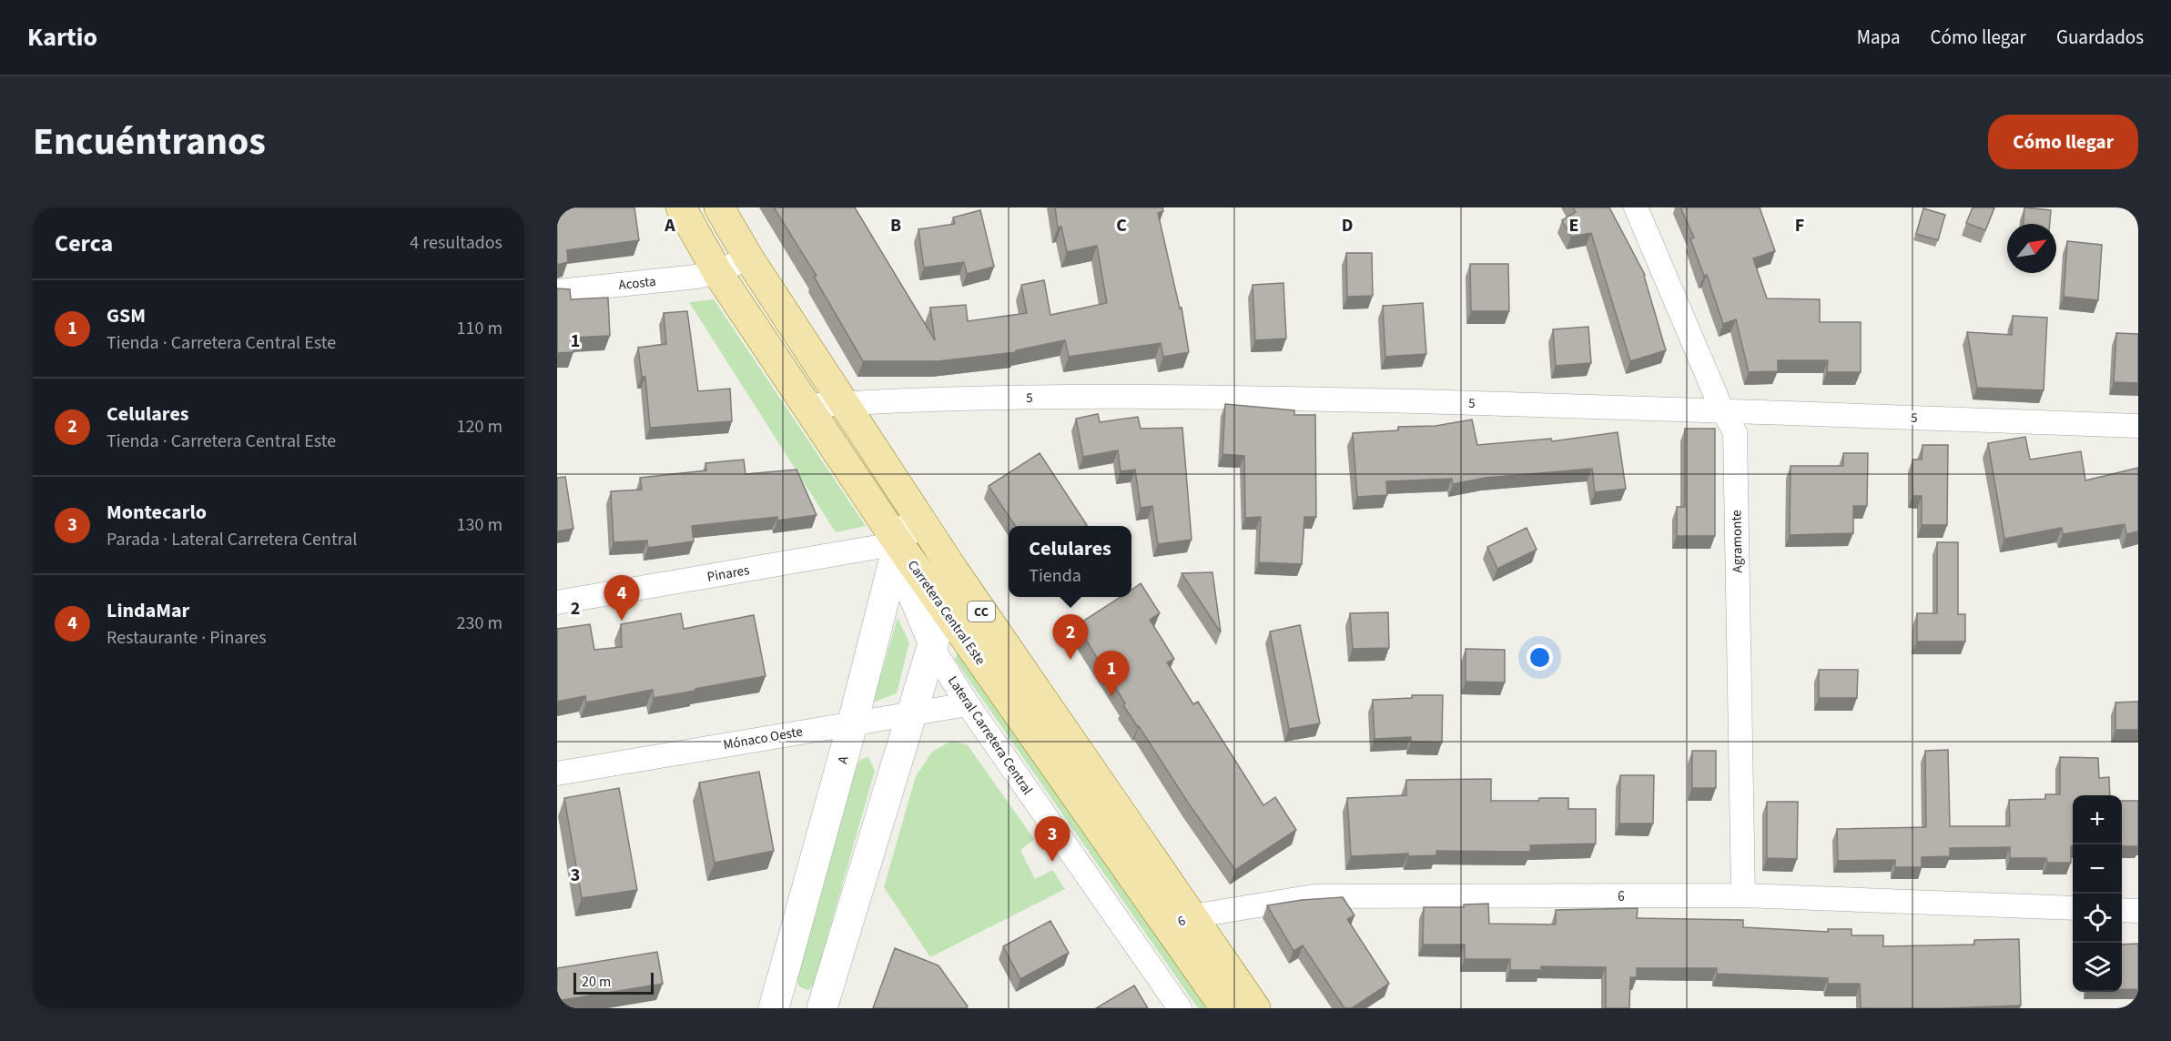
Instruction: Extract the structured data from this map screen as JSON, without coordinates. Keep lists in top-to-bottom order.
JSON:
{
  "streets": {
    "main road": ["CC", "Carretera Central Este"],
    "street": [
      "Acosta",
      "5",
      "Agramonte",
      "Pinares",
      "Lateral Carretera Central",
      "Mónaco Oeste",
      "A",
      "6"
    ]
  },
  "crossings": [
    ["Acosta", "Carretera Central Este"],
    ["5", "Agramonte"],
    ["5", "Carretera Central Este"],
    ["Agramonte", "6"],
    ["Pinares", "Carretera Central Este"],
    ["Pinares", "Lateral Carretera Central"],
    ["Pinares", "A"],
    ["Carretera Central Este", "Lateral Carretera Central"],
    ["Carretera Central Este", "A"],
    ["Carretera Central Este", "6"],
    ["Lateral Carretera Central", "Mónaco Oeste"],
    ["Lateral Carretera Central", "A"],
    ["Mónaco Oeste", "A"]
  ],
  "scale_bar": "20 m",
  "north": "top right",
  "page": {
    "header": "Kartio",
    "nav": ["Mapa", "Cómo llegar", "Guardados"],
    "title": "Encuéntranos",
    "buttons": "Cómo llegar",
    "heading": ["Cerca", "4 resultados"],
    "list": [
      {
        "mark": "1",
        "name": "GSM",
        "note": "Tienda · Carretera Central Este",
        "value": "110 m"
      },
      {
        "mark": "2",
        "name": "Celulares",
        "note": "Tienda · Carretera Central Este",
        "value": "120 m"
      },
      {
        "mark": "3",
        "name": "Montecarlo",
        "note": "Parada · Lateral Carretera Central",
        "value": "130 m"
      },
      {
        "mark": "4",
        "name": "LindaMar",
        "note": "Restaurante · Pinares",
        "value": "230 m"
      }
    ],
    "popup": ["Celulares", "Tienda"],
    "pins": [
      "4",
      "2",
      "1",
      "3"
    ],
    "map_buttons": ["+", "−"],
    "scale": "20 m"
  },
  "grid": {
    "columns": [
      "A",
      "B",
      "C",
      "D",
      "E",
      "F"
    ],
    "rows": ["1", "2", "3"]
  }
}
